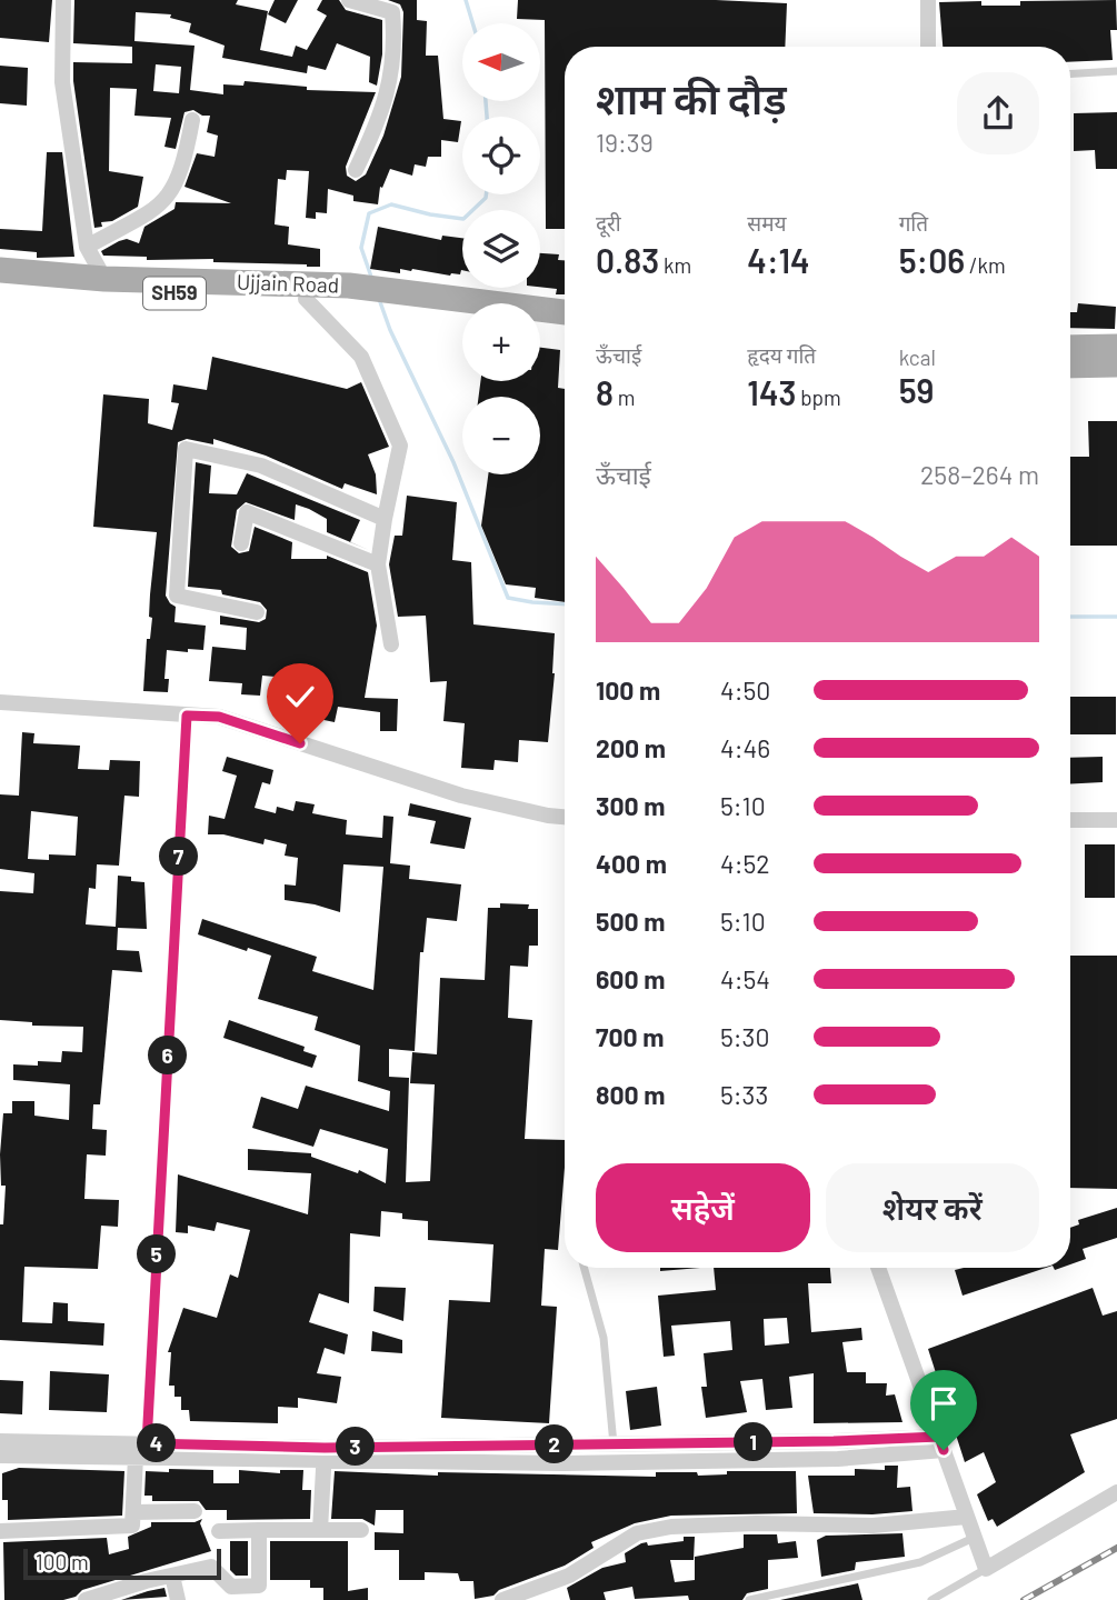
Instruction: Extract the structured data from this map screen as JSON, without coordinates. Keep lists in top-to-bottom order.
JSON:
{
  "streets": {
    "main road": ["Ujjain Road", "SH59"]
  },
  "scale_bar": "100 m",
  "north": "left",
  "page": {
    "map_buttons": ["+", "−"],
    "heading": ["शाम की दौड़", "19:39"],
    "stats": [
      ["दूरी", "0.83 km"],
      ["समय", "4:14"],
      ["गति", "5:06 /km"],
      ["ऊँचाई", "8 m"],
      ["हृदय गति", "143 bpm"],
      ["kcal", "59"]
    ],
    "chart": ["ऊँचाई", "258–264 m"],
    "list": [
      {
        "name": "100 m",
        "note": "4:50"
      },
      {
        "name": "200 m",
        "note": "4:46"
      },
      {
        "name": "300 m",
        "note": "5:10"
      },
      {
        "name": "400 m",
        "note": "4:52"
      },
      {
        "name": "500 m",
        "note": "5:10"
      },
      {
        "name": "600 m",
        "note": "4:54"
      },
      {
        "name": "700 m",
        "note": "5:30"
      },
      {
        "name": "800 m",
        "note": "5:33"
      }
    ],
    "pins": [
      "7",
      "6",
      "5",
      "1",
      "4",
      "2",
      "3"
    ],
    "buttons": ["सहेजें", "शेयर करें"],
    "scale": "100 m"
  }
}
